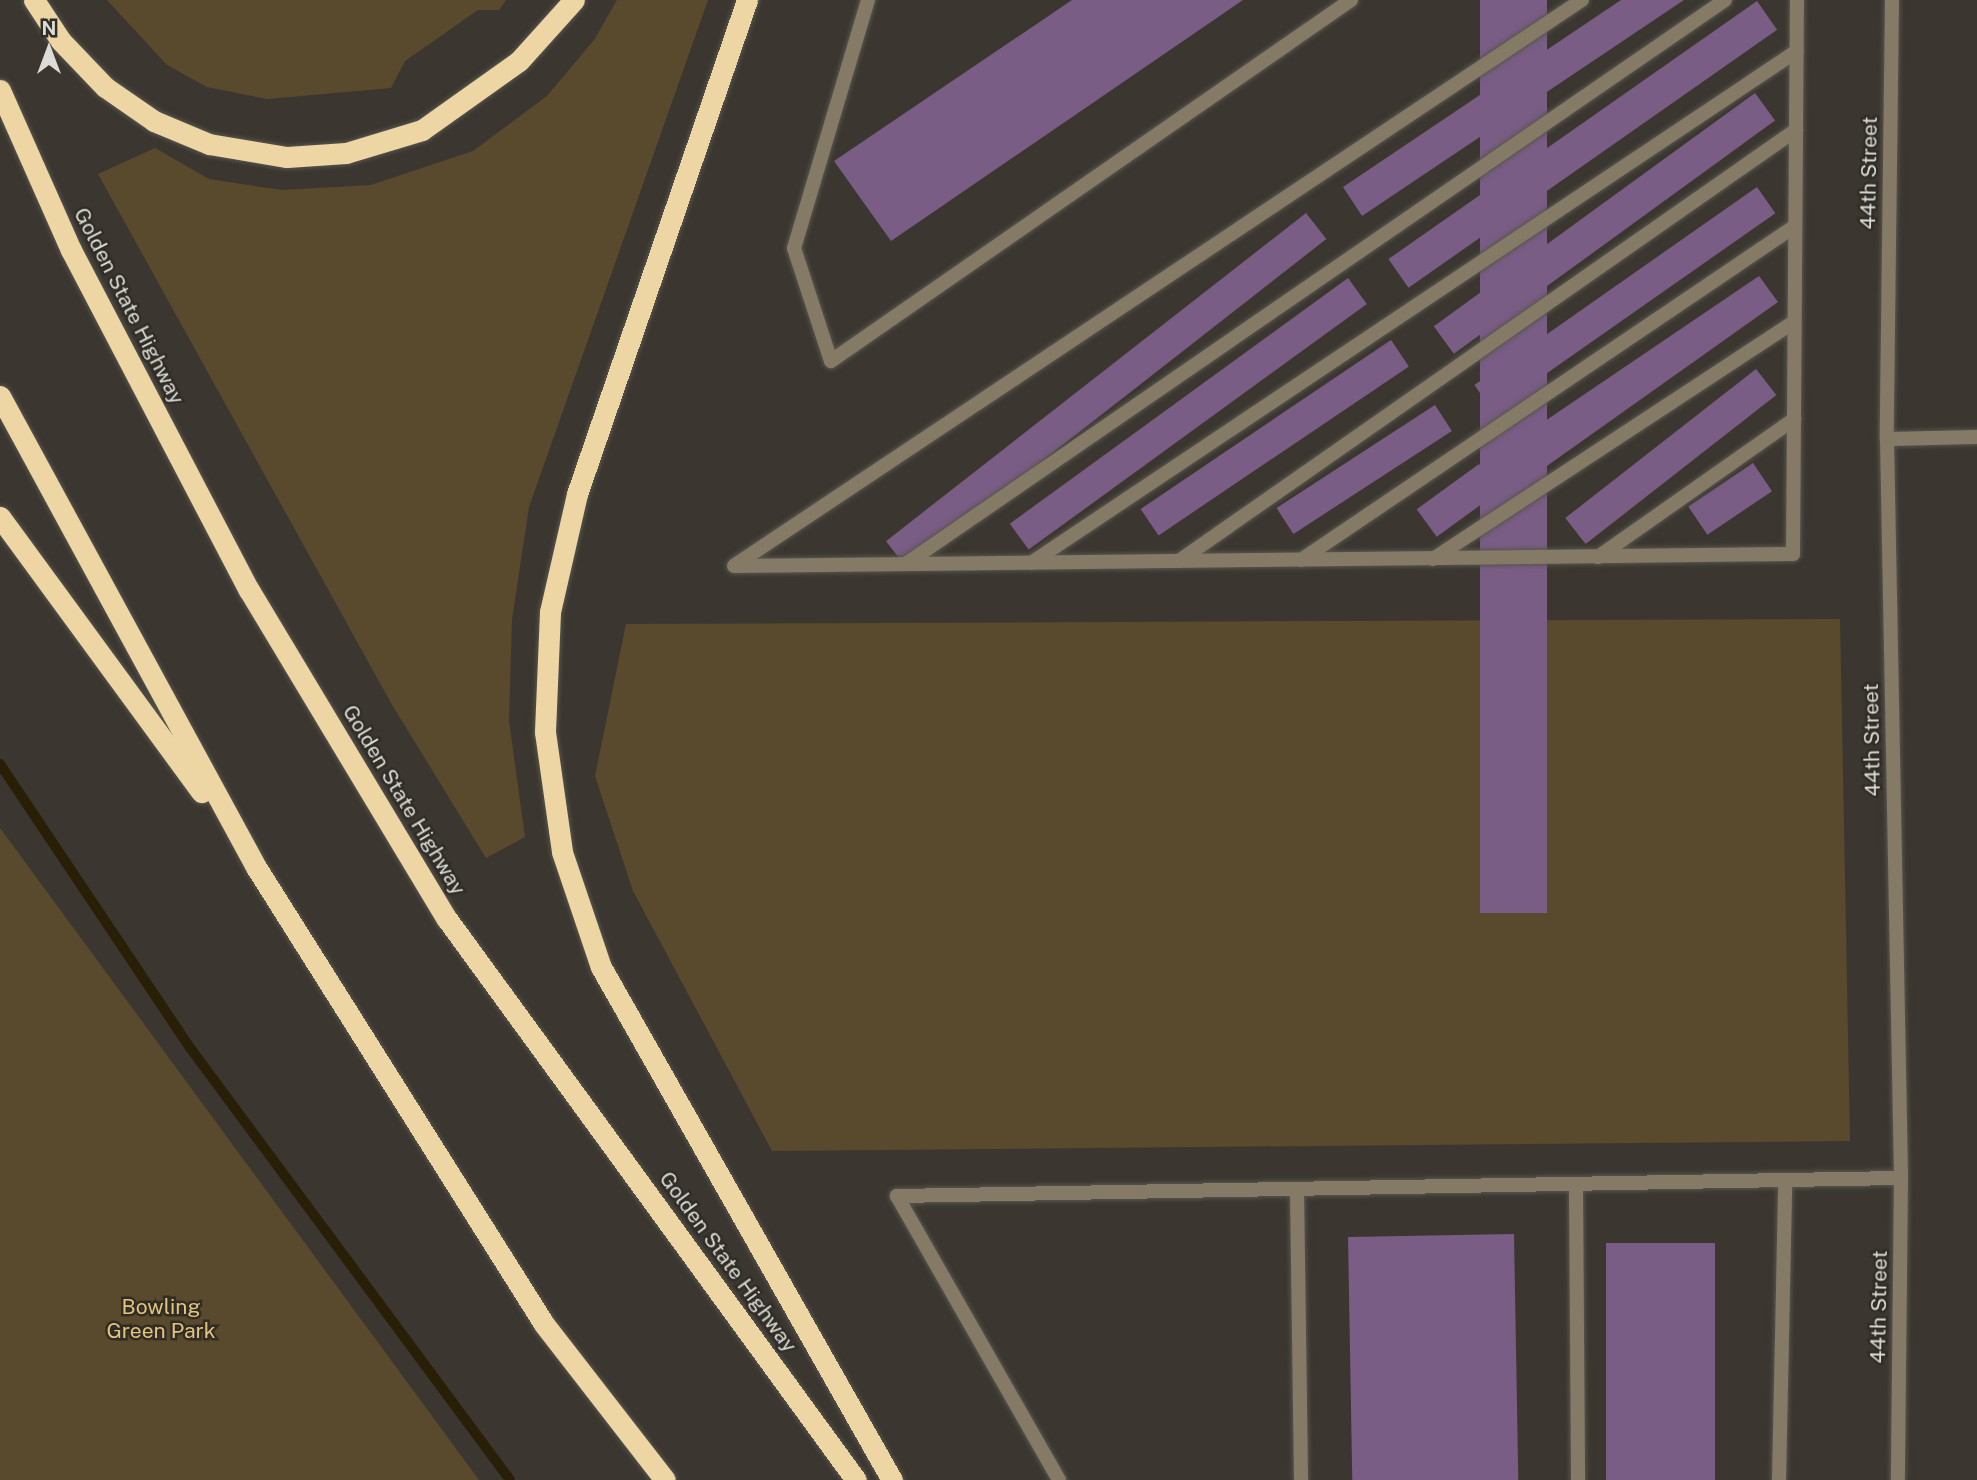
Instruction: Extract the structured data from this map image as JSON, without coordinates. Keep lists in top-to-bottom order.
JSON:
{
  "streets": {
    "highway": ["Golden State Highway"],
    "street": ["44th Street"]
  },
  "parks": ["Bowling Green Park"],
  "north": "top"
}
